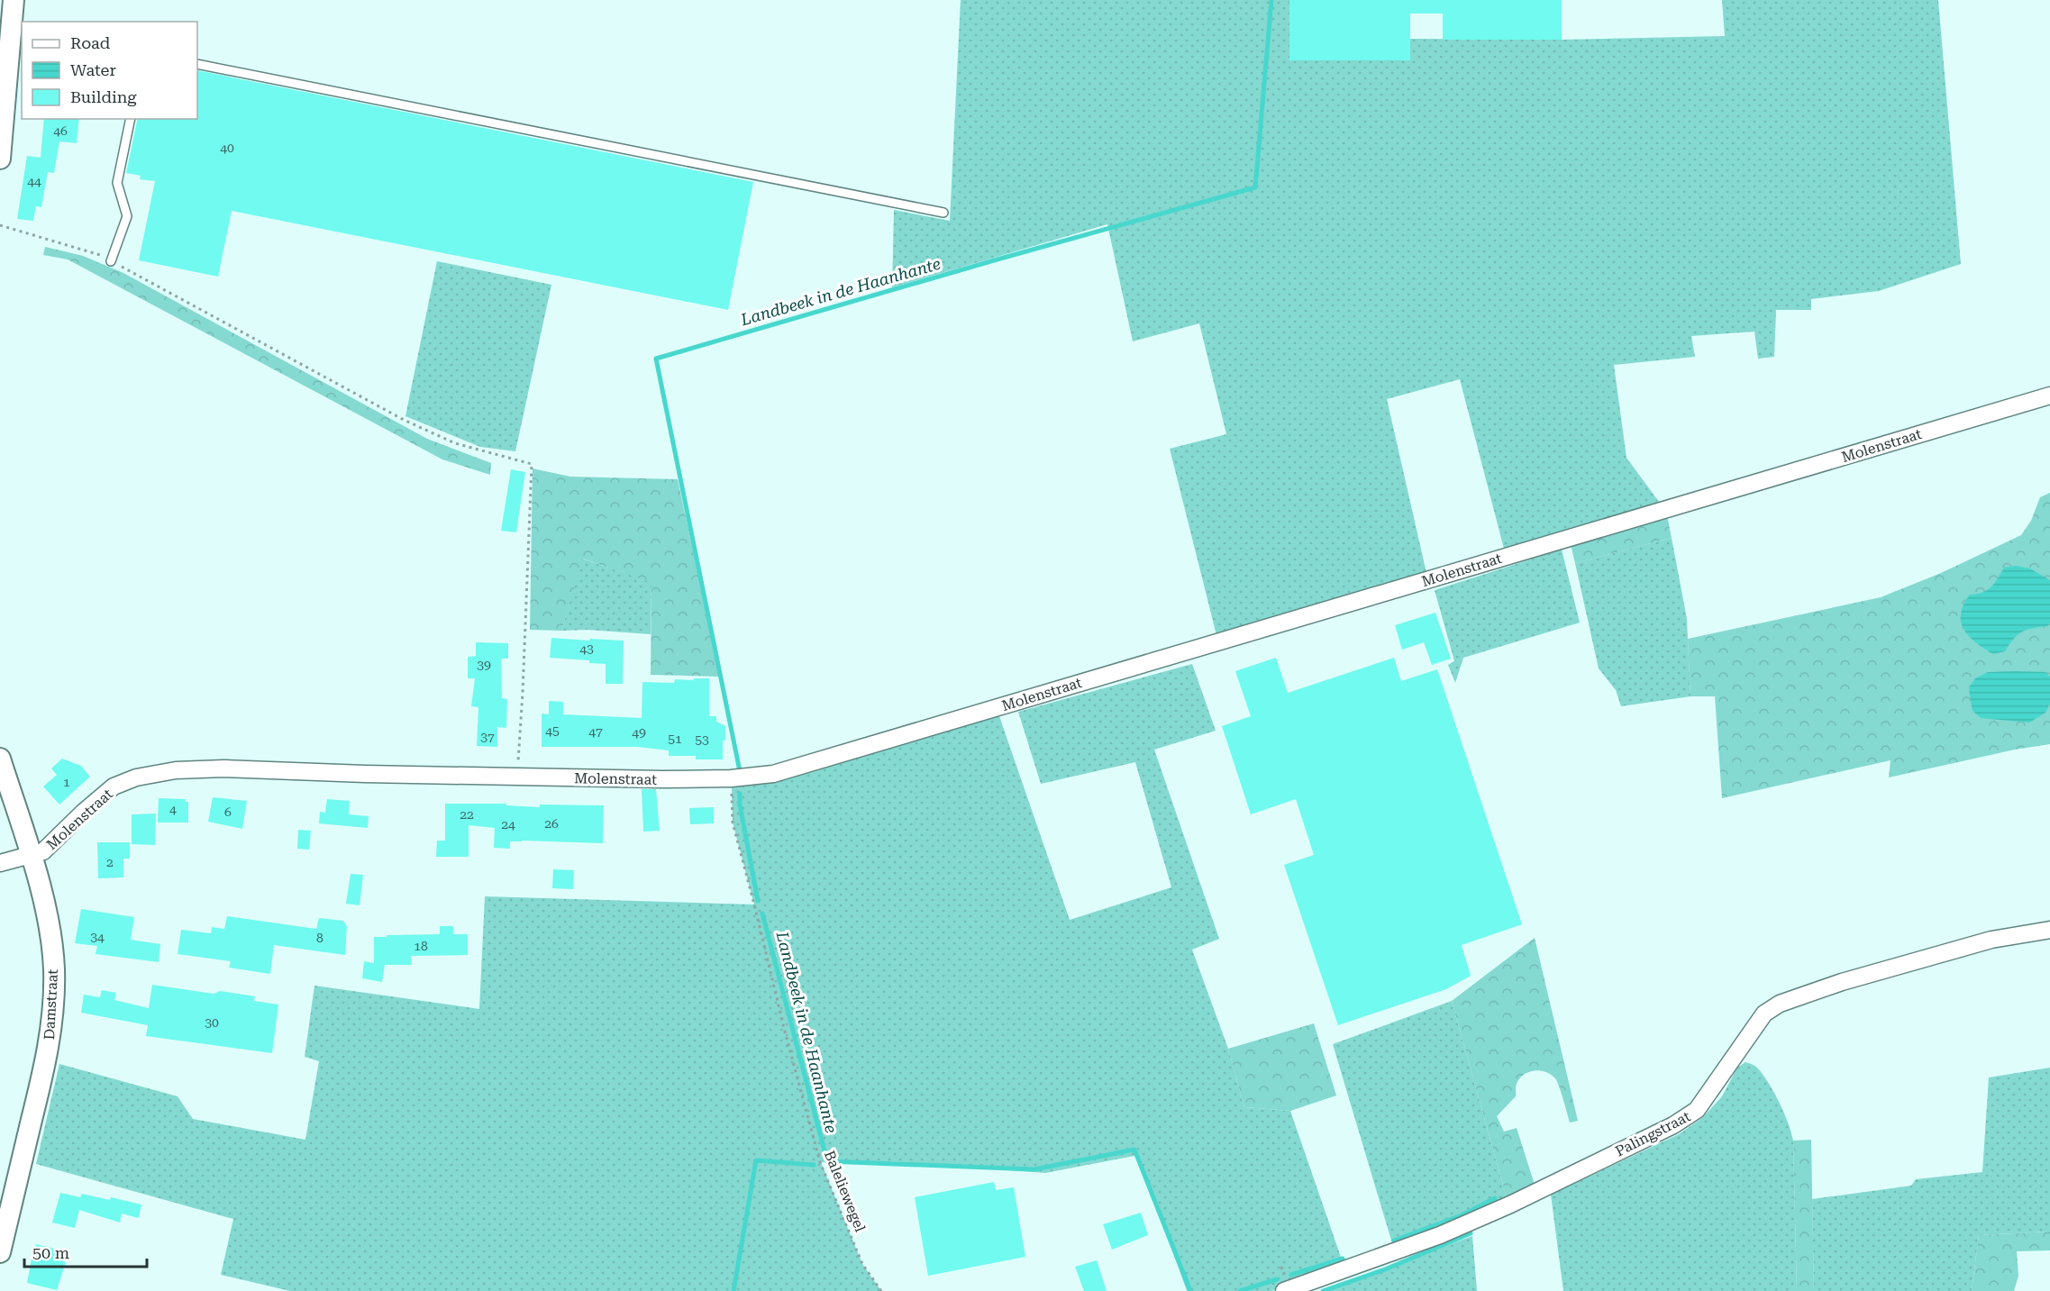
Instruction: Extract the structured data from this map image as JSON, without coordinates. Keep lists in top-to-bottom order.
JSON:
{
  "streets": {
    "street": ["Molenstraat", "Damstraat", "Palingstraat"],
    "path": ["Baleliewegel"]
  },
  "crossings": [
    ["Molenstraat", "Damstraat"],
    ["Molenstraat", "Baleliewegel"]
  ],
  "water": ["Landbeek in de Haanhante"],
  "house_numbers": [
    "46",
    "40",
    "44",
    "43",
    "39",
    "45",
    "47",
    "49",
    "37",
    "51",
    "53",
    "1",
    "4",
    "6",
    "22",
    "26",
    "24",
    "2",
    "34",
    "8",
    "18",
    "30"
  ],
  "legend": ["Road", "Water", "Building"],
  "scale_bar": "50 m"
}
